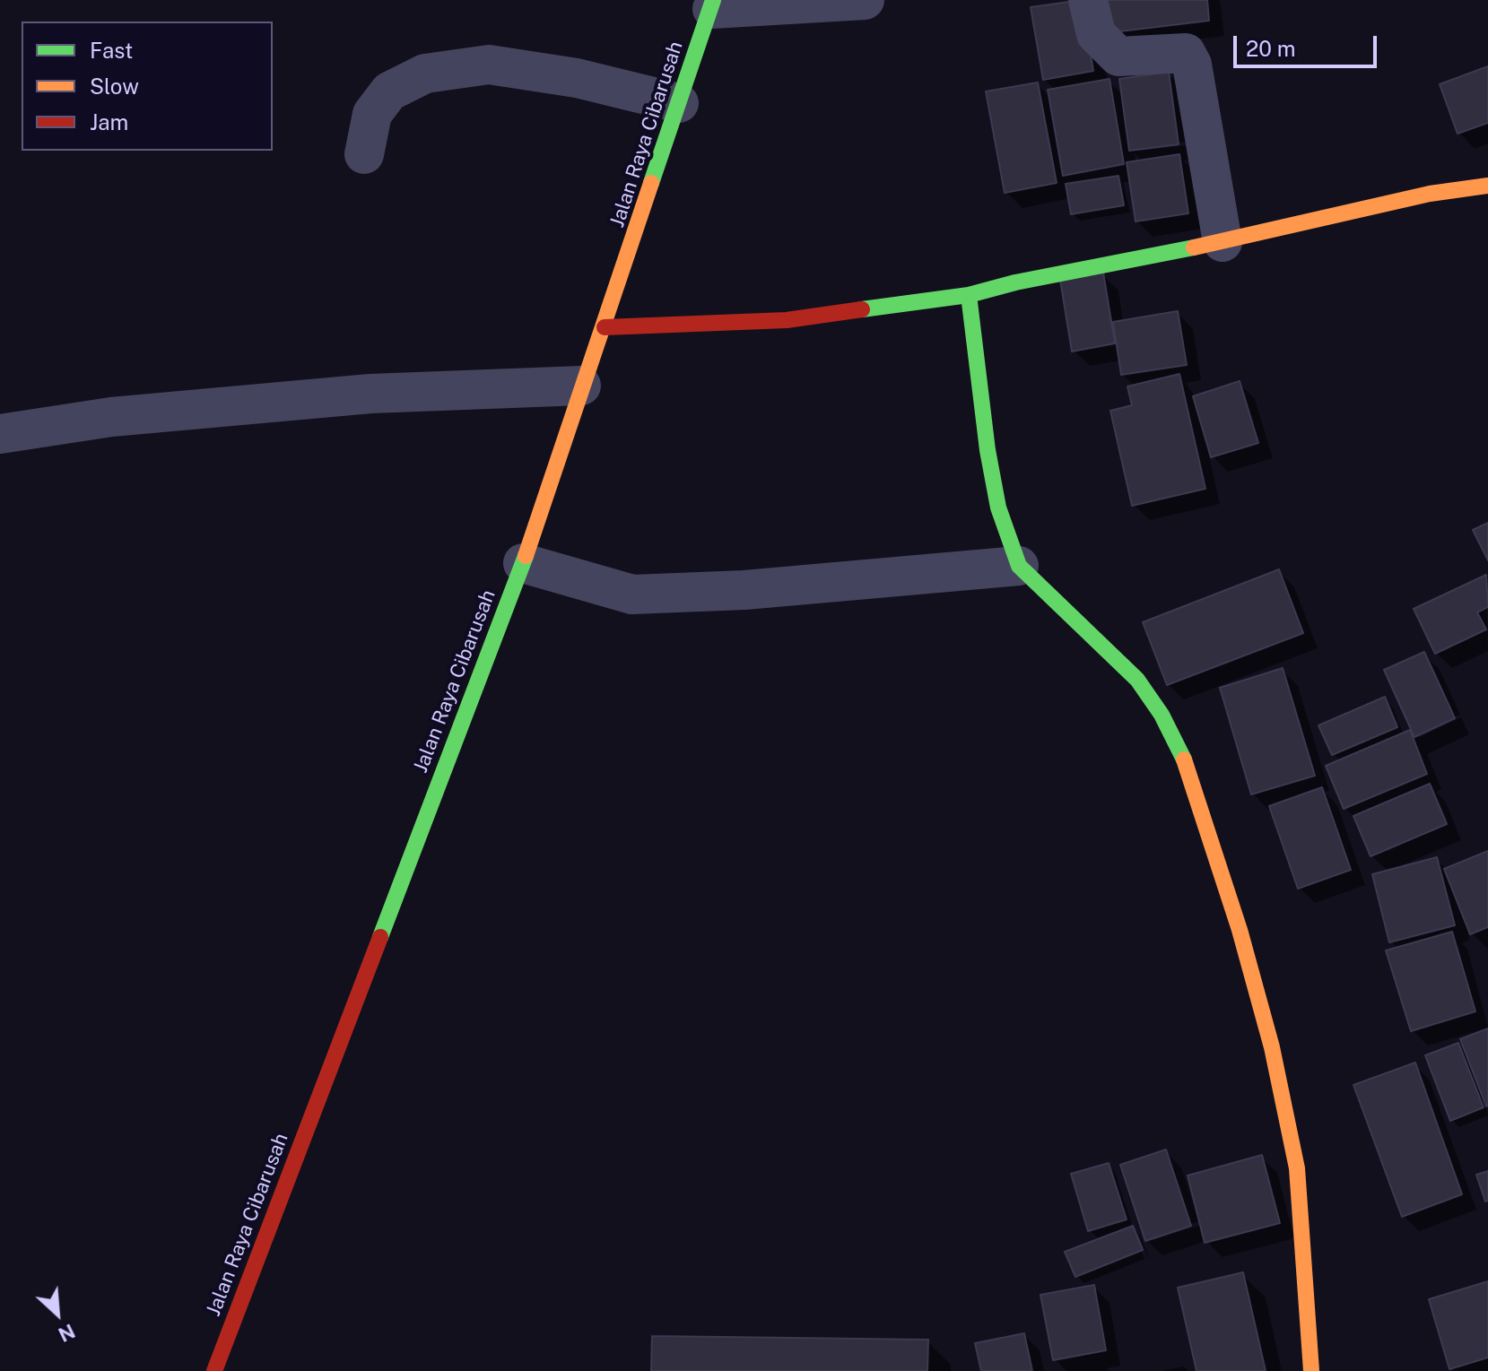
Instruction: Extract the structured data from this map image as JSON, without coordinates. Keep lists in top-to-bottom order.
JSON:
{
  "streets": {
    "street": ["Jalan Raya Cibarusah"]
  },
  "legend": ["Fast", "Slow", "Jam"],
  "scale_bar": "20 m",
  "north": "bottom right"
}
